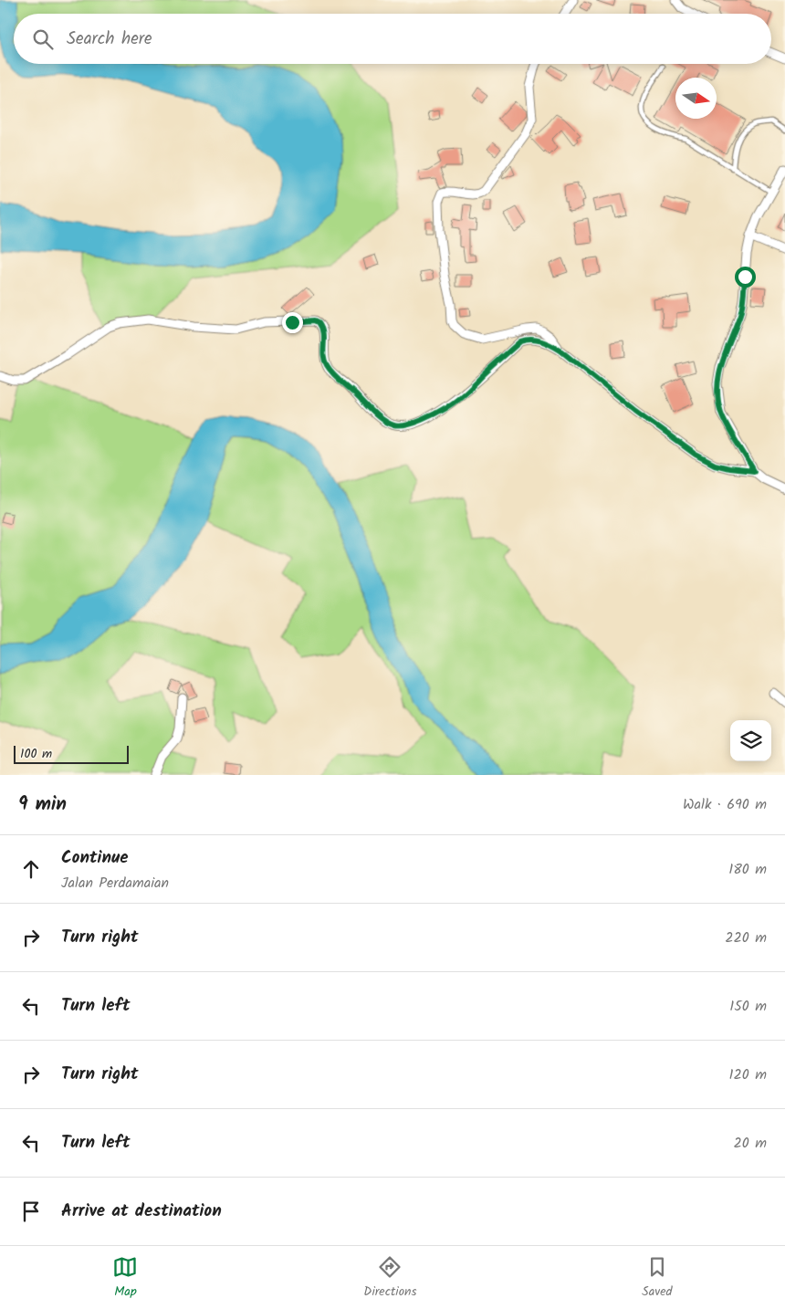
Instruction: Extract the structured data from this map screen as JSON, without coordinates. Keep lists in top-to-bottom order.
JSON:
{
  "scale_bar": "100 m",
  "north": "right",
  "page": {
    "search": "Search here",
    "scale": "100 m",
    "heading": ["9 min", "Walk · 690 m"],
    "list": [
      ["Continue", "Jalan Perdamaian", "180 m"],
      ["Turn right", "220 m"],
      ["Turn left", "150 m"],
      ["Turn right", "120 m"],
      ["Turn left", "20 m"],
      "Arrive at destination"
    ],
    "nav": ["Map", "Directions", "Saved"]
  }
}
